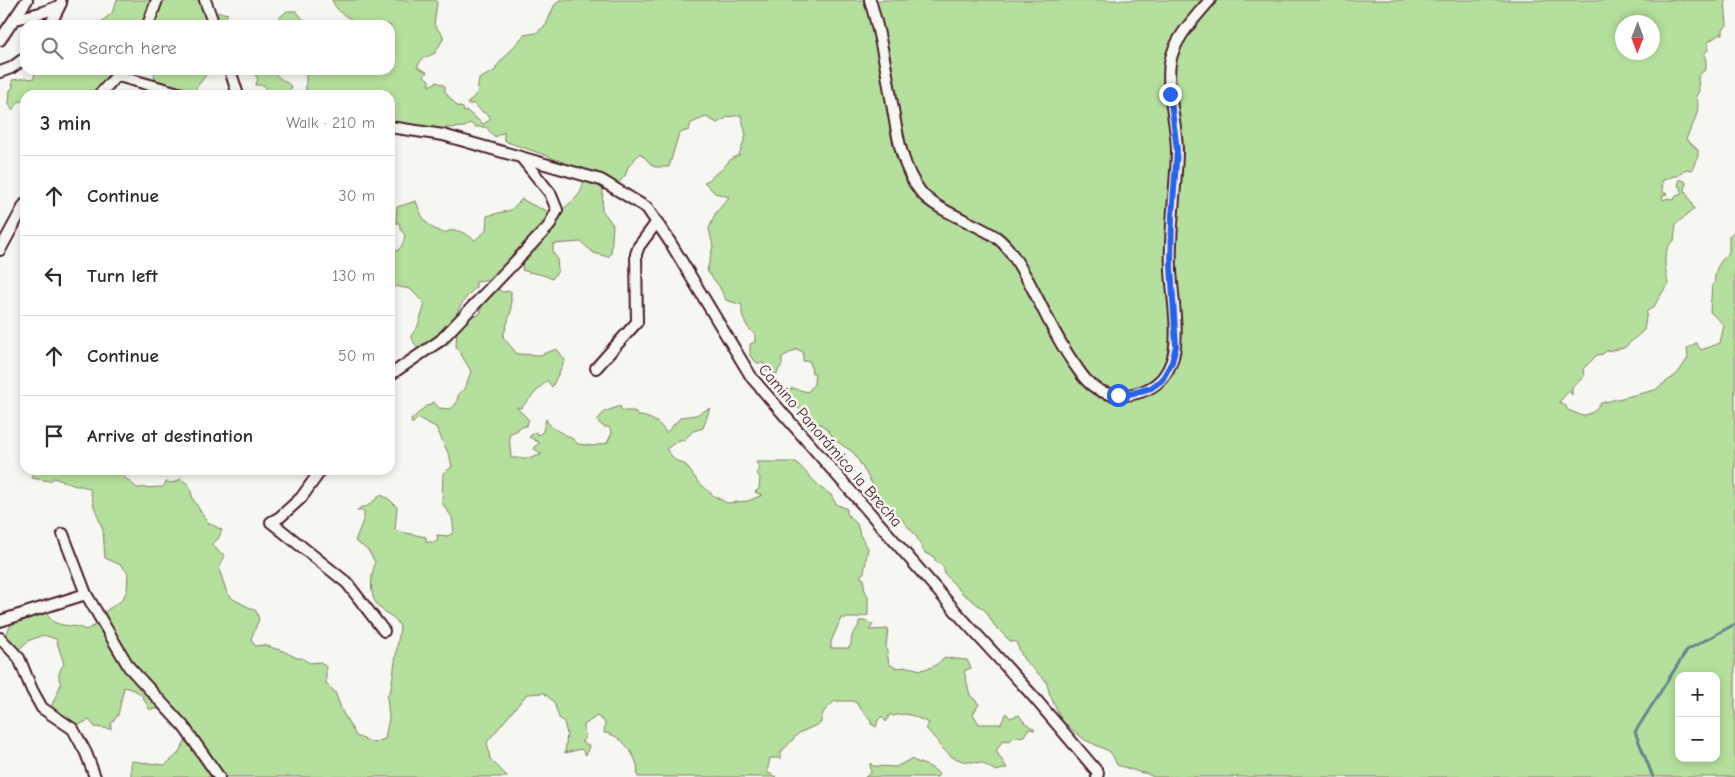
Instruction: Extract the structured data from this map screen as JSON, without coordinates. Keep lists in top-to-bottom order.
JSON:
{
  "streets": {
    "street": ["Camino Panorámico la Brecha"]
  },
  "north": "bottom",
  "page": {
    "search": "Search here",
    "heading": ["3 min", "Walk · 210 m"],
    "list": [
      ["Continue", "30 m"],
      ["Turn left", "130 m"],
      ["Continue", "50 m"],
      "Arrive at destination"
    ],
    "map_buttons": ["+", "−"]
  }
}
